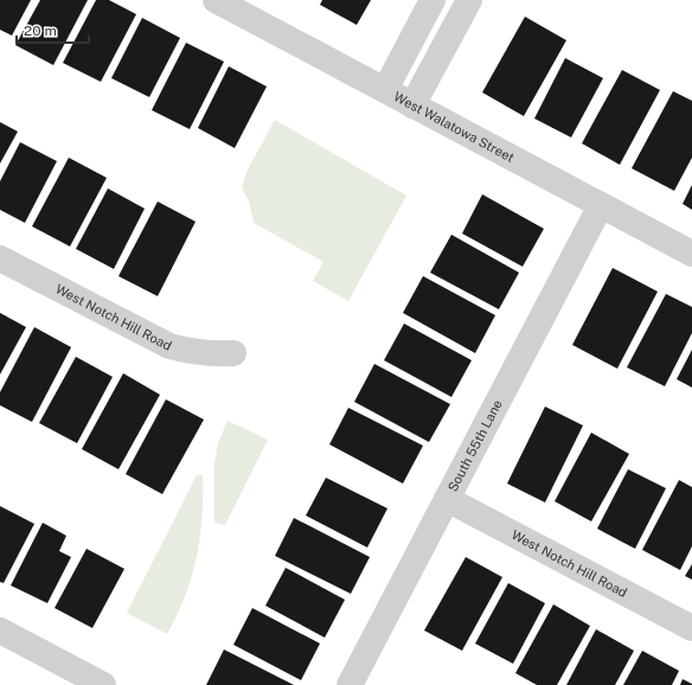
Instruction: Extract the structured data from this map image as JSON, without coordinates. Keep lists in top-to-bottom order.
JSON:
{
  "streets": {
    "street": ["West Walatowa Street", "West Notch Hill Road", "South 55th Lane"]
  },
  "crossings": [
    ["West Walatowa Street", "South 55th Lane"],
    ["West Notch Hill Road", "South 55th Lane"]
  ],
  "scale_bar": "20 m"
}
